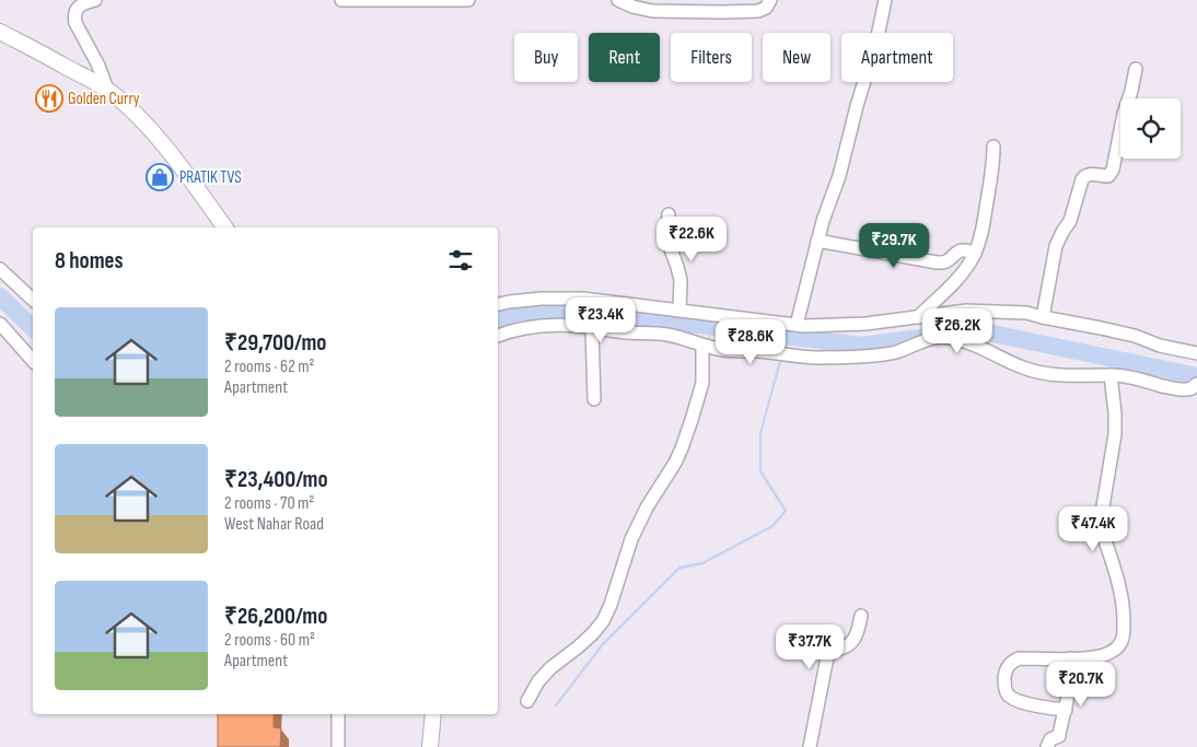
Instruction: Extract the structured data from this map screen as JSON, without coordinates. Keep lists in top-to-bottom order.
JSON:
{
  "places": {
    "restaurant": ["Golden Curry"],
    "shop": ["PRATIK TVS"]
  },
  "page": {
    "chip": [
      "Buy",
      "Rent",
      "Filters",
      "New",
      "Apartment"
    ],
    "price": [
      "₹22.6K",
      "₹29.7K",
      "₹23.4K",
      "₹26.2K",
      "₹28.6K",
      "₹47.4K",
      "₹37.7K",
      "₹20.7K"
    ],
    "heading": "8 homes",
    "list": [
      {
        "name": "₹29,700/mo",
        "note": "2 rooms · 62 m² · Apartment"
      },
      {
        "name": "₹23,400/mo",
        "note": "2 rooms · 70 m² · West Nahar Road"
      },
      {
        "name": "₹26,200/mo",
        "note": "2 rooms · 60 m² · Apartment"
      }
    ]
  }
}
